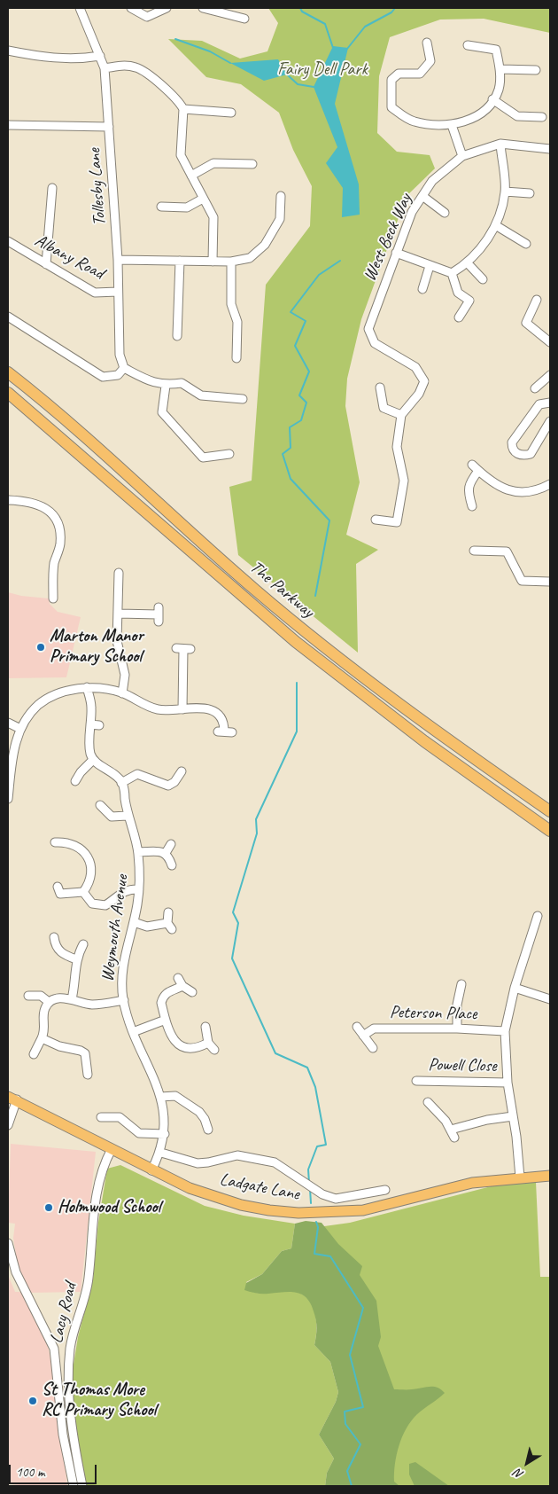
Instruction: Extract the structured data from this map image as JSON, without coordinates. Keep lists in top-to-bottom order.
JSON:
{
  "streets": {
    "highway": ["The Parkway"],
    "main road": ["Ladgate Lane"],
    "street": [
      "Tollesby Lane",
      "West Beck Way",
      "Albany Road",
      "Weymouth Avenue",
      "Peterson Place",
      "Powell Close",
      "Lacy Road"
    ]
  },
  "crossings": [
    ["Tollesby Lane", "Albany Road"],
    ["Weymouth Avenue", "Ladgate Lane"],
    ["Ladgate Lane", "Lacy Road"]
  ],
  "parks": ["Fairy Dell Park"],
  "places": ["Marton Manor Primary School", "Holmwood School", "St Thomas More RC Primary School"],
  "scale_bar": "100 m",
  "north": "bottom left"
}
